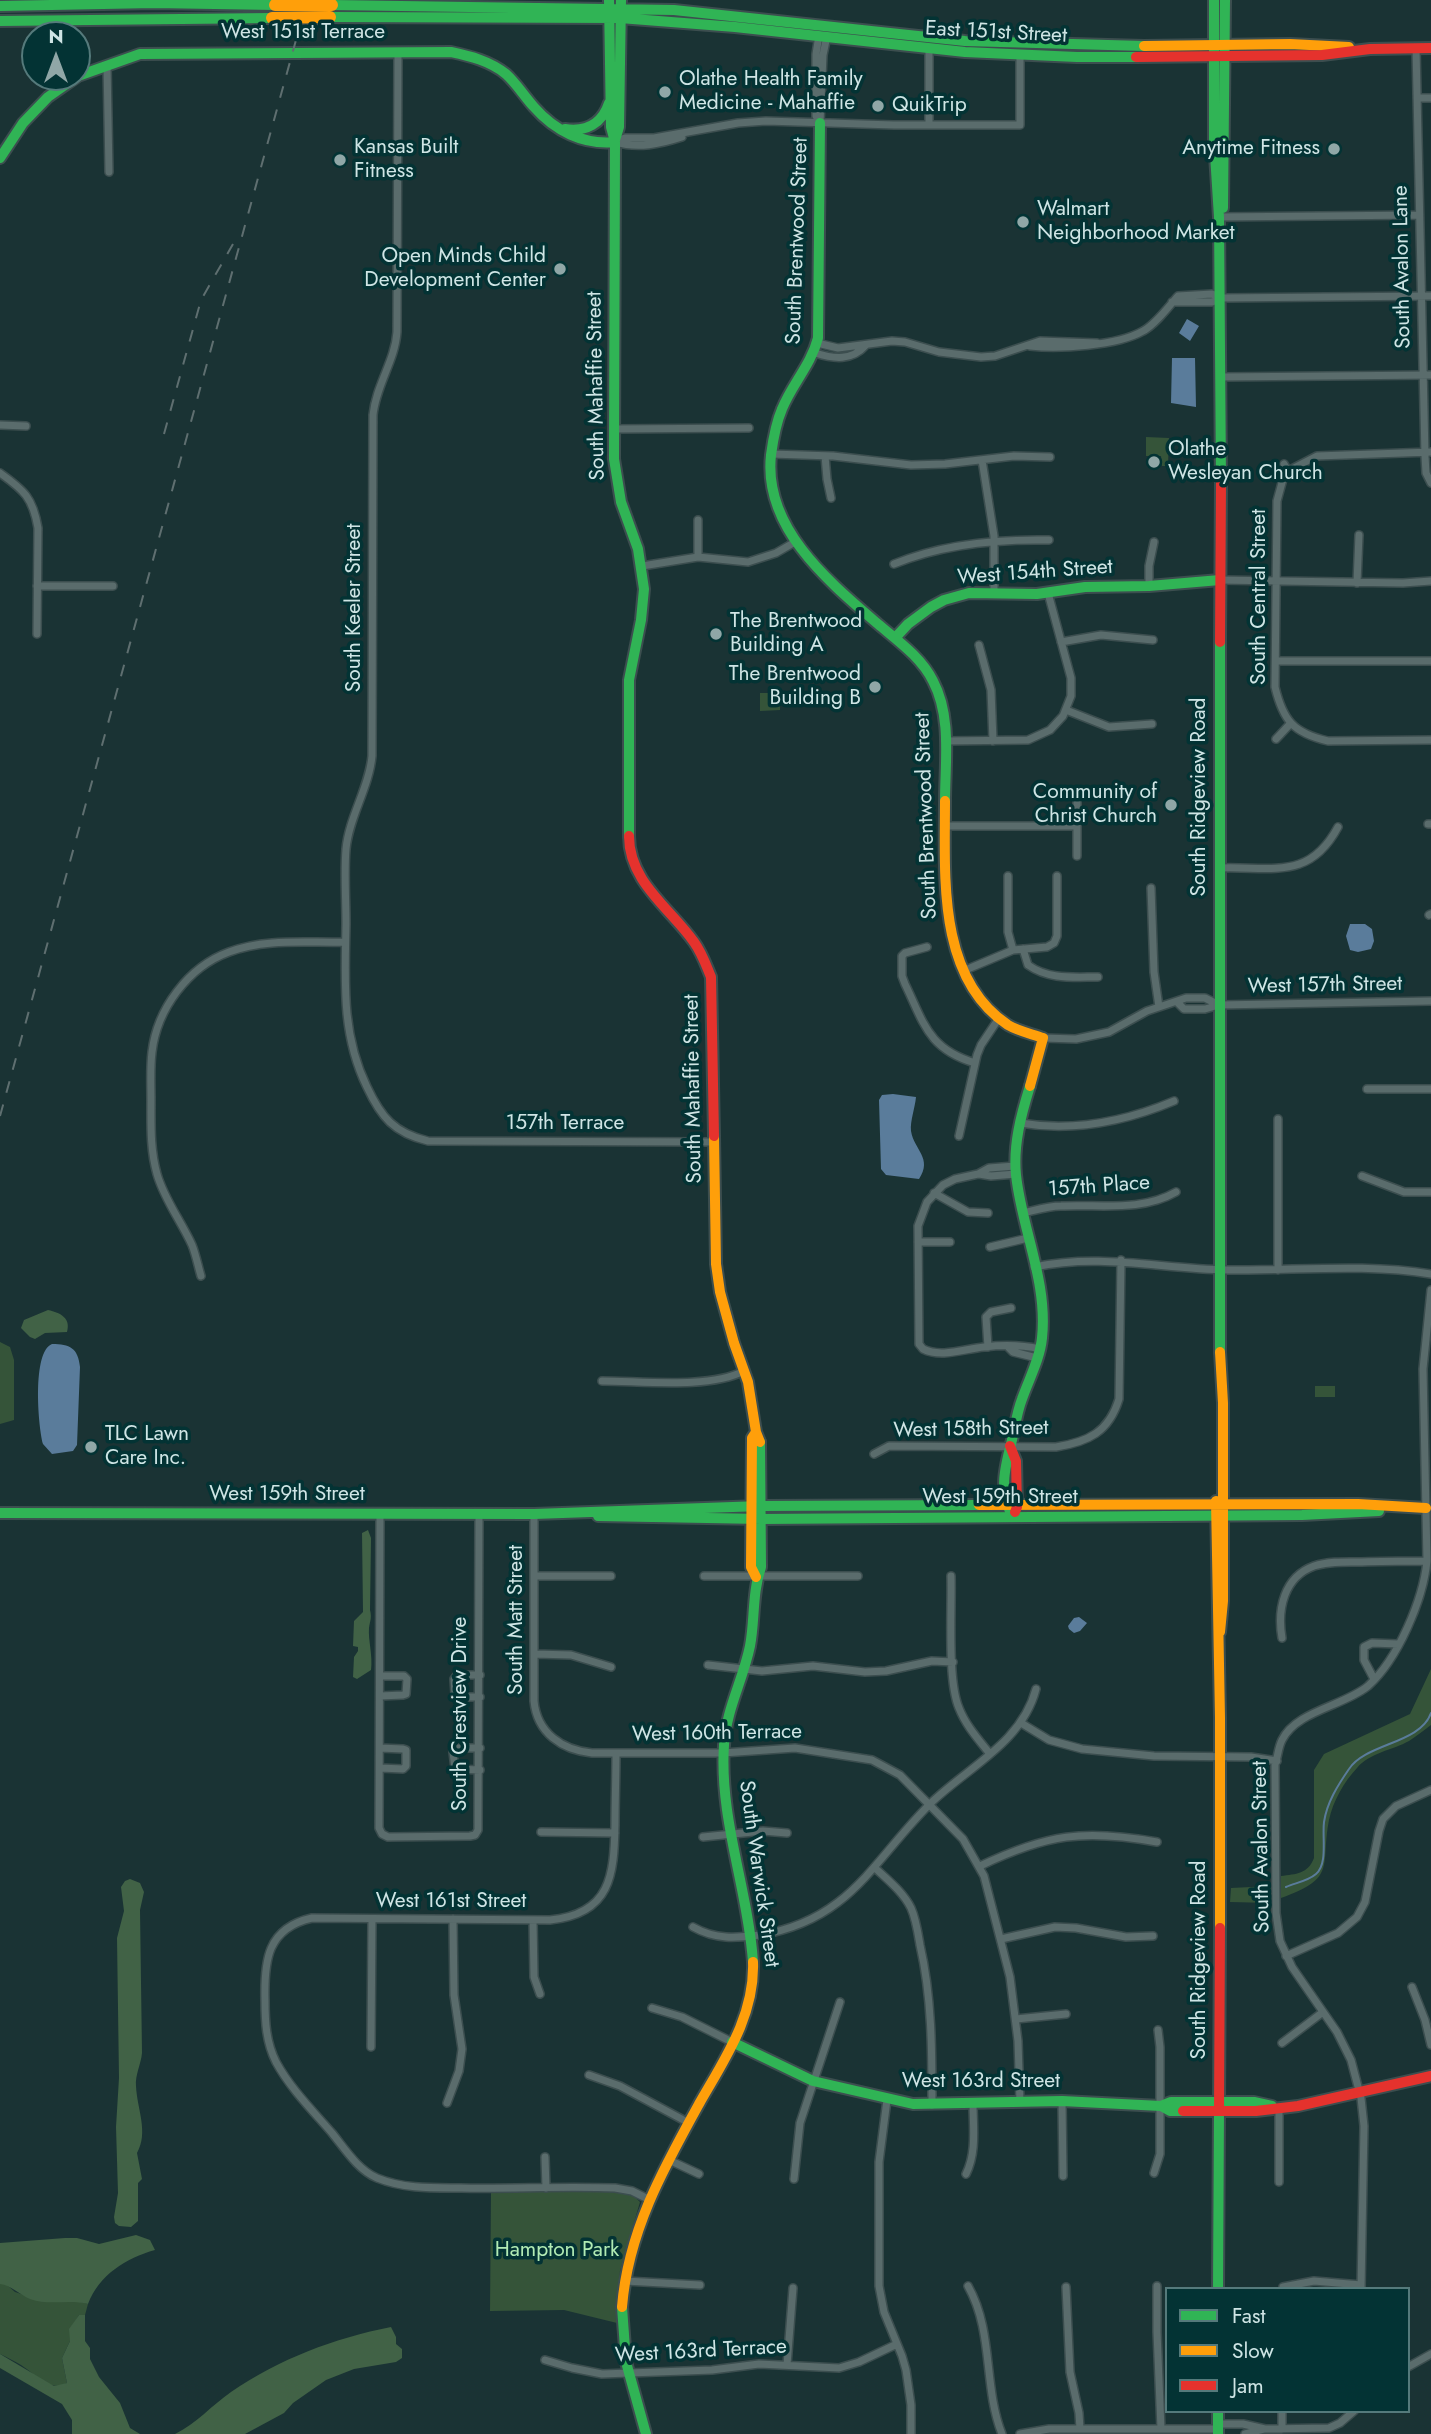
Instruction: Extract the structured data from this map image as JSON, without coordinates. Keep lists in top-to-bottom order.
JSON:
{
  "streets": {
    "main road": [
      "West 151st Terrace",
      "East 151st Street",
      "South Brentwood Street",
      "South Mahaffie Street",
      "West 154th Street",
      "South Ridgeview Road",
      "West 159th Street",
      "South Warwick Street",
      "West 163rd Street"
    ],
    "street": [
      "South Avalon Lane",
      "South Central Street",
      "South Keeler Street",
      "West 157th Street",
      "157th Terrace",
      "157th Place",
      "West 158th Street",
      "South Matt Street",
      "South Crestview Drive",
      "West 160th Terrace",
      "South Avalon Street",
      "West 161st Street",
      "West 163rd Terrace"
    ]
  },
  "crossings": [
    ["West 151st Terrace", "South Mahaffie Street"],
    ["West 151st Terrace", "South Keeler Street"],
    ["East 151st Street", "South Avalon Lane"],
    ["East 151st Street", "South Ridgeview Road"],
    ["South Brentwood Street", "West 154th Street"],
    ["South Brentwood Street", "West 157th Street"],
    ["South Avalon Lane", "South Central Street"],
    ["South Mahaffie Street", "157th Terrace"],
    ["South Mahaffie Street", "West 159th Street"],
    ["South Mahaffie Street", "South Warwick Street"],
    ["West 154th Street", "South Ridgeview Road"],
    ["South Keeler Street", "157th Terrace"],
    ["South Ridgeview Road", "West 157th Street"],
    ["South Ridgeview Road", "West 159th Street"],
    ["South Ridgeview Road", "West 163rd Street"],
    ["West 159th Street", "South Matt Street"],
    ["West 159th Street", "South Crestview Drive"],
    ["West 159th Street", "South Avalon Street"],
    ["West 159th Street", "South Warwick Street"],
    ["South Matt Street", "West 160th Terrace"],
    ["West 160th Terrace", "South Warwick Street"],
    ["South Avalon Street", "West 163rd Street"],
    ["South Warwick Street", "West 163rd Street"],
    ["South Warwick Street", "West 163rd Terrace"]
  ],
  "parks": ["Hampton Park"],
  "places": [
    "Olathe Health Family Medicine - Mahaffie",
    "QuikTrip",
    "Anytime Fitness",
    "Kansas Built Fitness",
    "Walmart Neighborhood Market",
    "Open Minds Child Development Center",
    "Olathe Wesleyan Church",
    "The Brentwood Building A",
    "The Brentwood Building B",
    "Community of Christ Church",
    "TLC Lawn Care Inc."
  ],
  "legend": ["Fast", "Slow", "Jam"],
  "north": "top"
}
